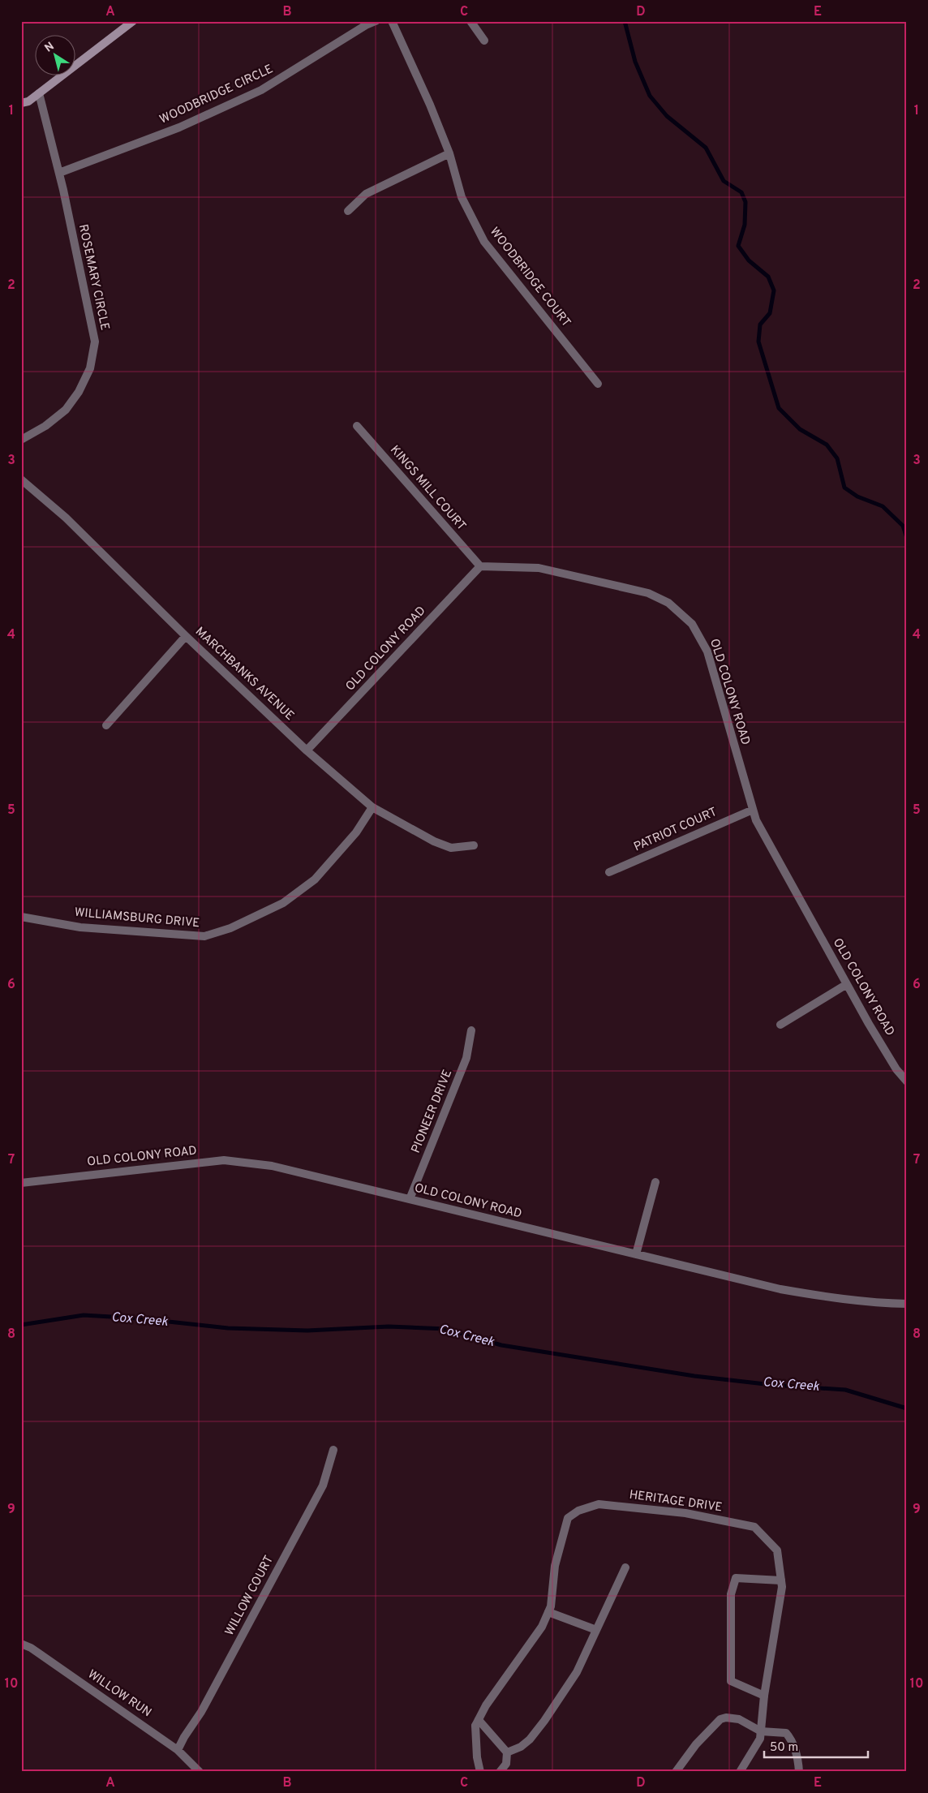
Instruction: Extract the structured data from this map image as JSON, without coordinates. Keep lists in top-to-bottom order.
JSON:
{
  "streets": {
    "street": [
      "WOODBRIDGE CIRCLE",
      "ROSEMARY CIRCLE",
      "WOODBRIDGE COURT",
      "KINGS MILL COURT",
      "OLD COLONY ROAD",
      "MARCHBANKS AVENUE",
      "PATRIOT COURT",
      "WILLIAMSBURG DRIVE",
      "PIONEER DRIVE",
      "HERITAGE DRIVE",
      "WILLOW COURT",
      "WILLOW RUN"
    ]
  },
  "crossings": [
    ["WOODBRIDGE CIRCLE", "ROSEMARY CIRCLE"],
    ["KINGS MILL COURT", "OLD COLONY ROAD"],
    ["OLD COLONY ROAD", "MARCHBANKS AVENUE"],
    ["OLD COLONY ROAD", "PATRIOT COURT"],
    ["OLD COLONY ROAD", "PIONEER DRIVE"],
    ["MARCHBANKS AVENUE", "WILLIAMSBURG DRIVE"],
    ["WILLOW COURT", "WILLOW RUN"]
  ],
  "water": ["Cox Creek"],
  "scale_bar": "50 m",
  "north": "top left",
  "grid": {
    "columns": [
      "A",
      "B",
      "C",
      "D",
      "E"
    ],
    "rows": [
      "1",
      "2",
      "3",
      "4",
      "5",
      "6",
      "7",
      "8",
      "9",
      "10"
    ]
  }
}
